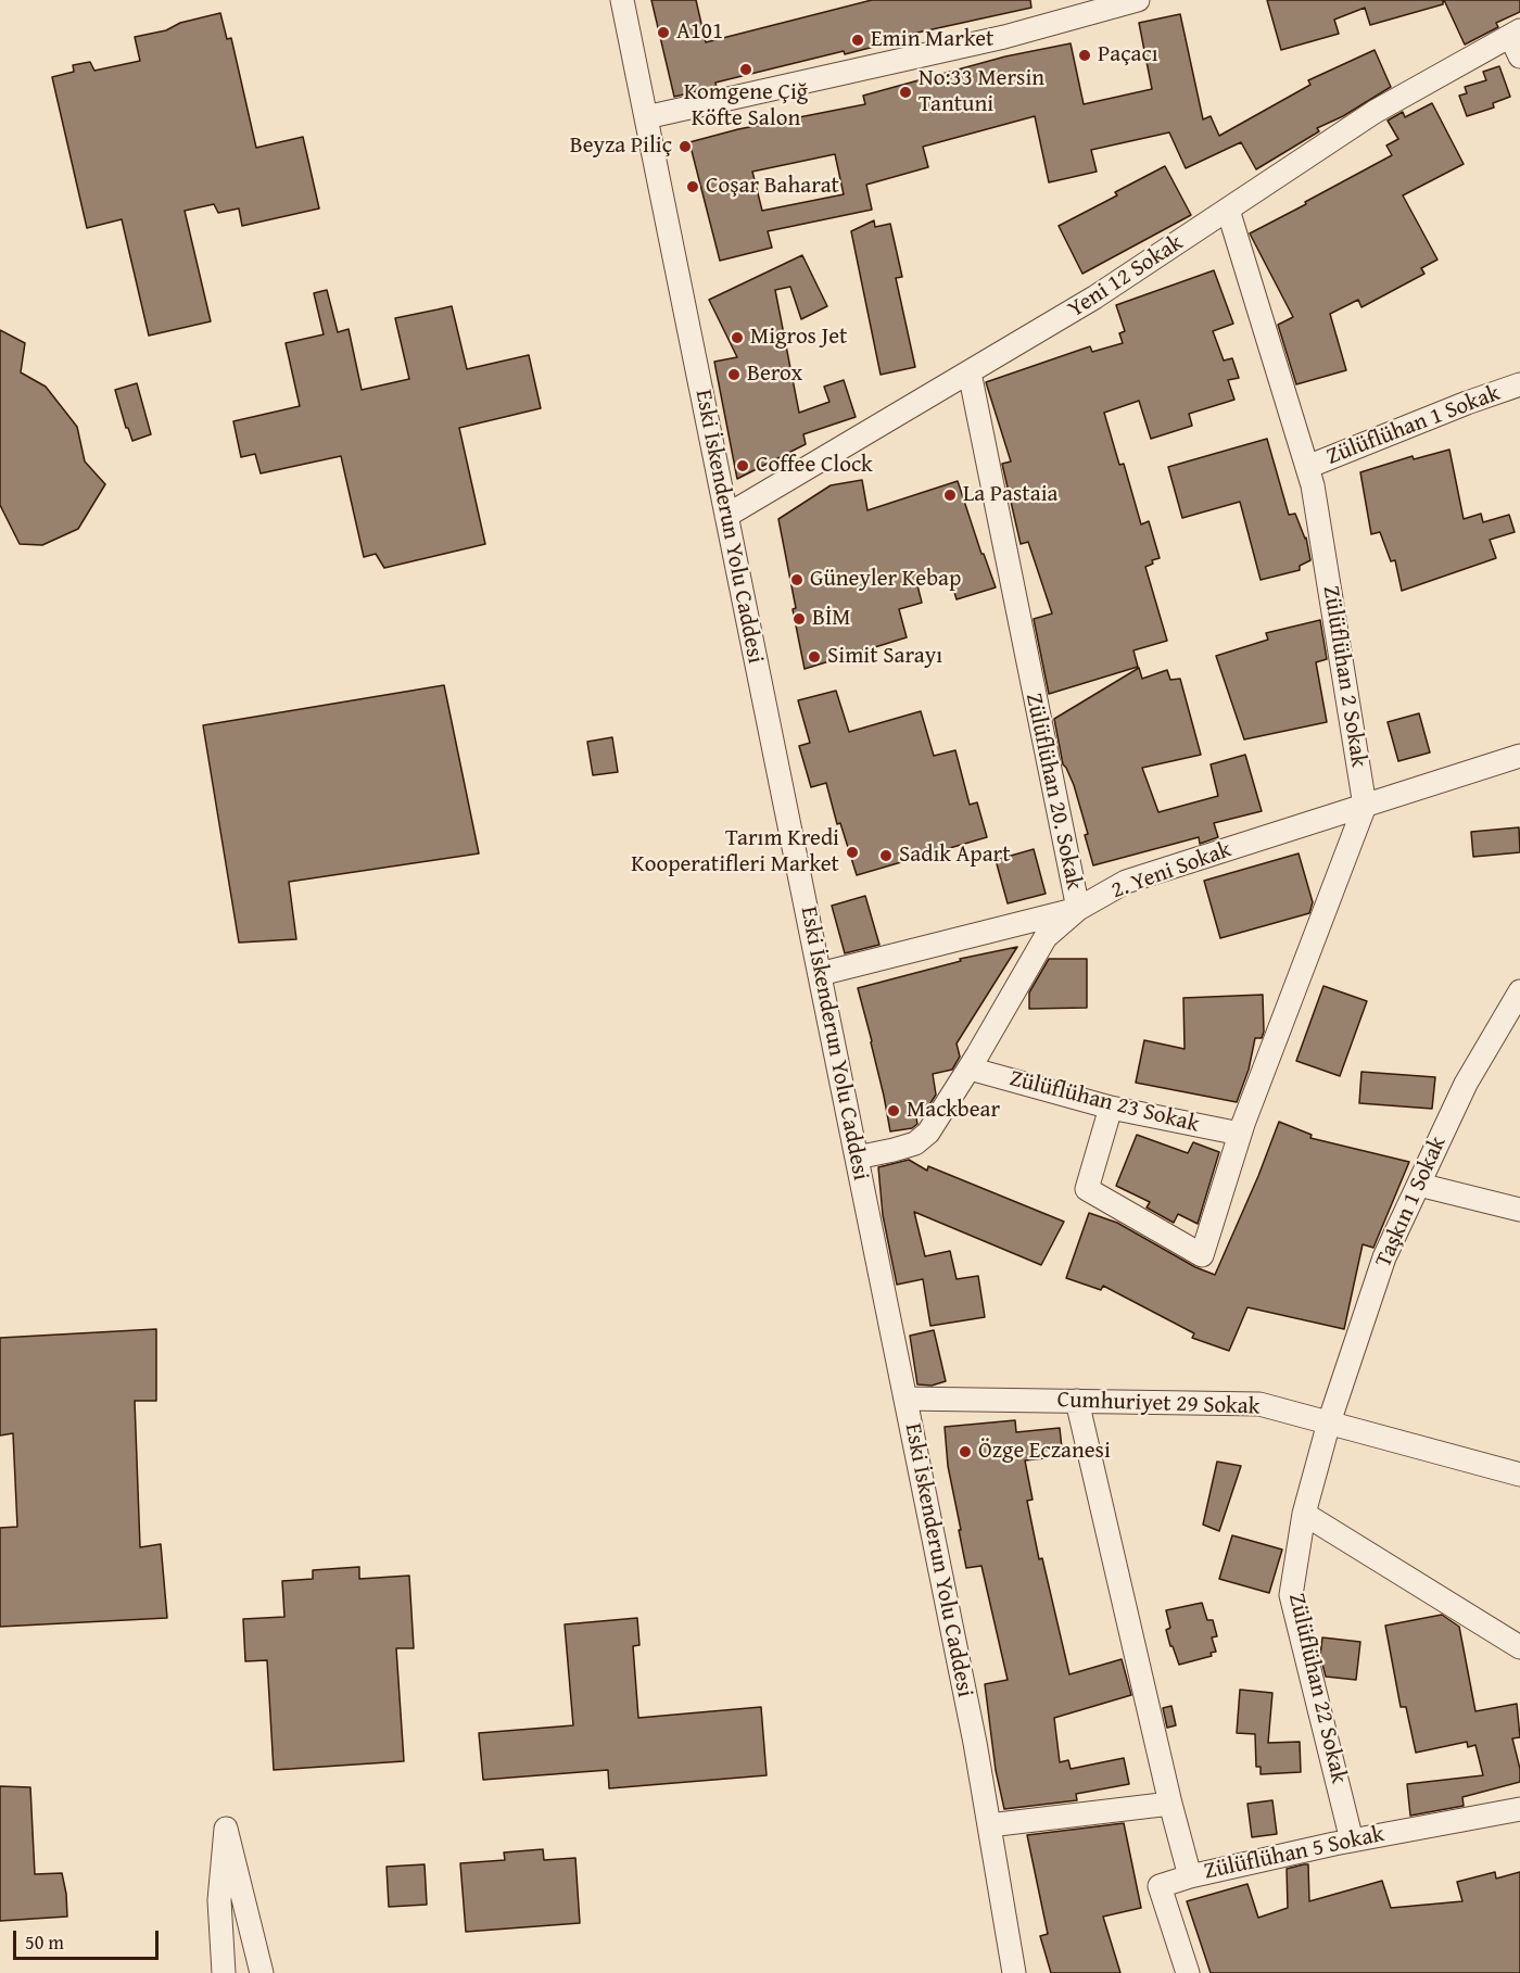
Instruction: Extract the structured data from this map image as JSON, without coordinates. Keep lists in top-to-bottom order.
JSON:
{
  "streets": {
    "street": [
      "Yeni 12 Sokak",
      "Zülüflühan 1 Sokak",
      "Eski İskenderun Yolu Caddesi",
      "Zülüflühan 2 Sokak",
      "Zülüflühan 20. Sokak",
      "2. Yeni Sokak",
      "Zülüflühan 23 Sokak",
      "Taşkın 1 Sokak",
      "Cumhuriyet 29 Sokak",
      "Zülüflühan 22 Sokak",
      "Zülüflühan 5 Sokak"
    ]
  },
  "crossings": [
    ["Yeni 12 Sokak", "Eski İskenderun Yolu Caddesi"],
    ["Yeni 12 Sokak", "Zülüflühan 2 Sokak"],
    ["Yeni 12 Sokak", "Zülüflühan 20. Sokak"],
    ["Zülüflühan 1 Sokak", "Zülüflühan 2 Sokak"],
    ["Eski İskenderun Yolu Caddesi", "Zülüflühan 20. Sokak"],
    ["Eski İskenderun Yolu Caddesi", "2. Yeni Sokak"],
    ["Eski İskenderun Yolu Caddesi", "Cumhuriyet 29 Sokak"],
    ["Zülüflühan 2 Sokak", "2. Yeni Sokak"],
    ["Zülüflühan 20. Sokak", "2. Yeni Sokak"],
    ["Zülüflühan 20. Sokak", "Zülüflühan 23 Sokak"],
    ["Taşkın 1 Sokak", "Cumhuriyet 29 Sokak"],
    ["Taşkın 1 Sokak", "Zülüflühan 22 Sokak"],
    ["Cumhuriyet 29 Sokak", "Zülüflühan 22 Sokak"],
    ["Zülüflühan 22 Sokak", "Zülüflühan 5 Sokak"]
  ],
  "places": [
    "A101",
    "Emin Market",
    "Paçacı",
    "Komgene Çiğ Köfte Salon",
    "No:33 Mersin Tantuni",
    "Beyza Piliç",
    "Coşar Baharat",
    "Migros Jet",
    "Berox",
    "Coffee Clock",
    "La Pastaia",
    "Güneyler Kebap",
    "BİM",
    "Simit Sarayı",
    "Tarım Kredi Kooperatifleri Market",
    "Sadık Apart",
    "Mackbear",
    "Özge Eczanesi"
  ],
  "scale_bar": "50 m"
}
